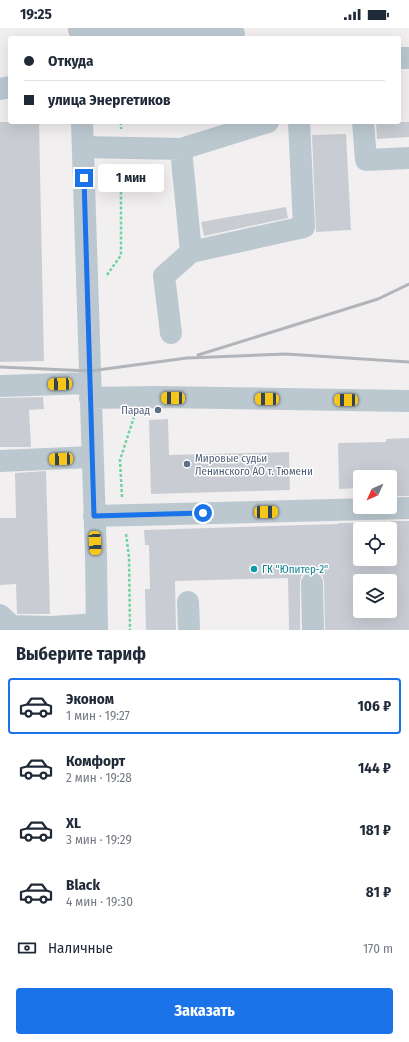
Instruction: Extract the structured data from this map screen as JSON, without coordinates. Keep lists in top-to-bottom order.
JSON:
{
  "places": ["Парад", "Мировые судьи Ленинского АО т. Тюмени", "ГК \"Юпитер-2\""],
  "north": "bottom left",
  "page": {
    "status": "19:25",
    "banner": ["Откуда", "улица Энергетиков"],
    "bubble": "1 мин",
    "heading": "Выберите тариф",
    "list": [
      {
        "name": "Эконом",
        "note": "1 мин · 19:27",
        "value": "106 ₽"
      },
      {
        "name": "Комфорт",
        "note": "2 мин · 19:28",
        "value": "144 ₽"
      },
      {
        "name": "XL",
        "note": "3 мин · 19:29",
        "value": "181 ₽"
      },
      {
        "name": "Black",
        "note": "4 мин · 19:30",
        "value": "81 ₽"
      }
    ],
    "pay": ["Наличные", "170 m"],
    "buttons": "Заказать"
  }
}
